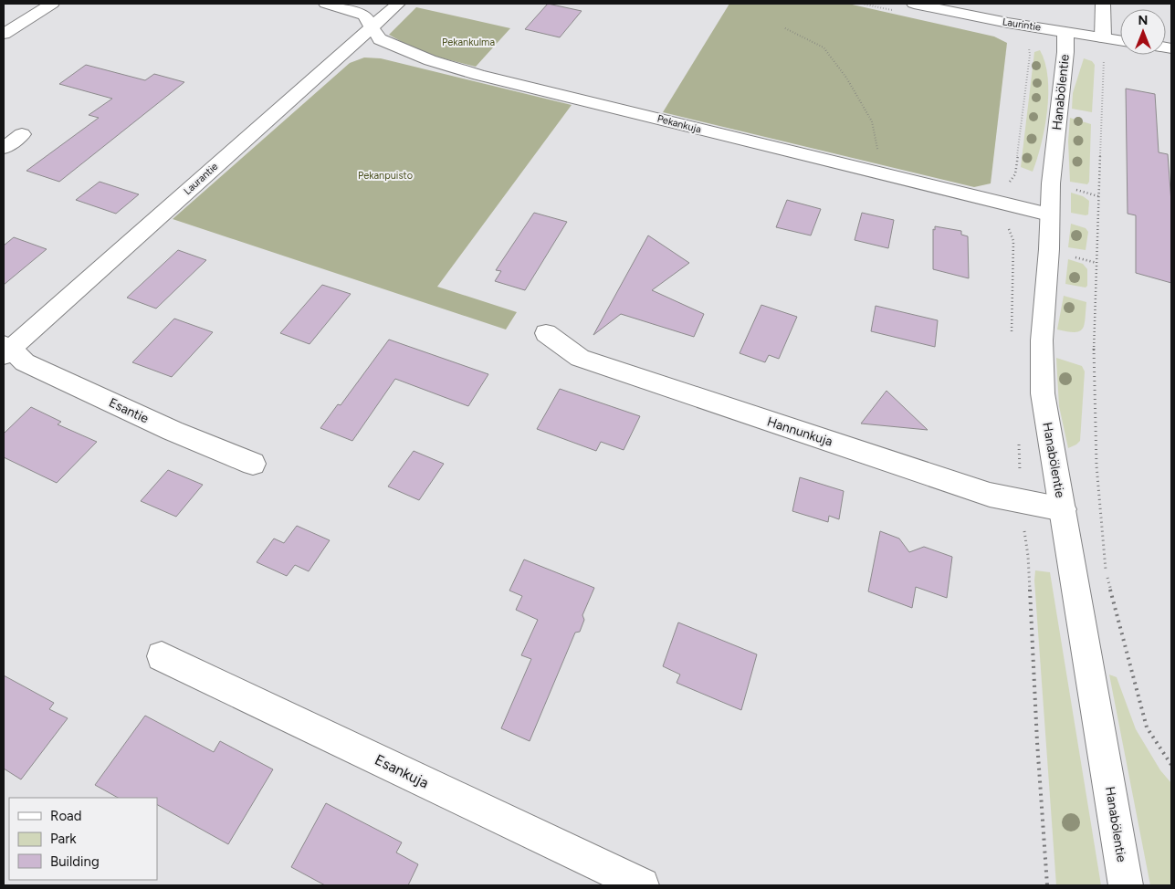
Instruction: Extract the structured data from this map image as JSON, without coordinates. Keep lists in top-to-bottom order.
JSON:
{
  "streets": {
    "street": [
      "Laurintie",
      "Hanabölentie",
      "Pekankuja",
      "Laurantie",
      "Esantie",
      "Hannunkuja",
      "Esankuja"
    ]
  },
  "crossings": [
    ["Laurintie", "Hanabölentie"],
    ["Hanabölentie", "Pekankuja"],
    ["Hanabölentie", "Hannunkuja"],
    ["Pekankuja", "Laurantie"],
    ["Laurantie", "Esantie"]
  ],
  "parks": ["Pekankulma", "Pekanpuisto"],
  "legend": ["Road", "Park", "Building"],
  "north": "top"
}
